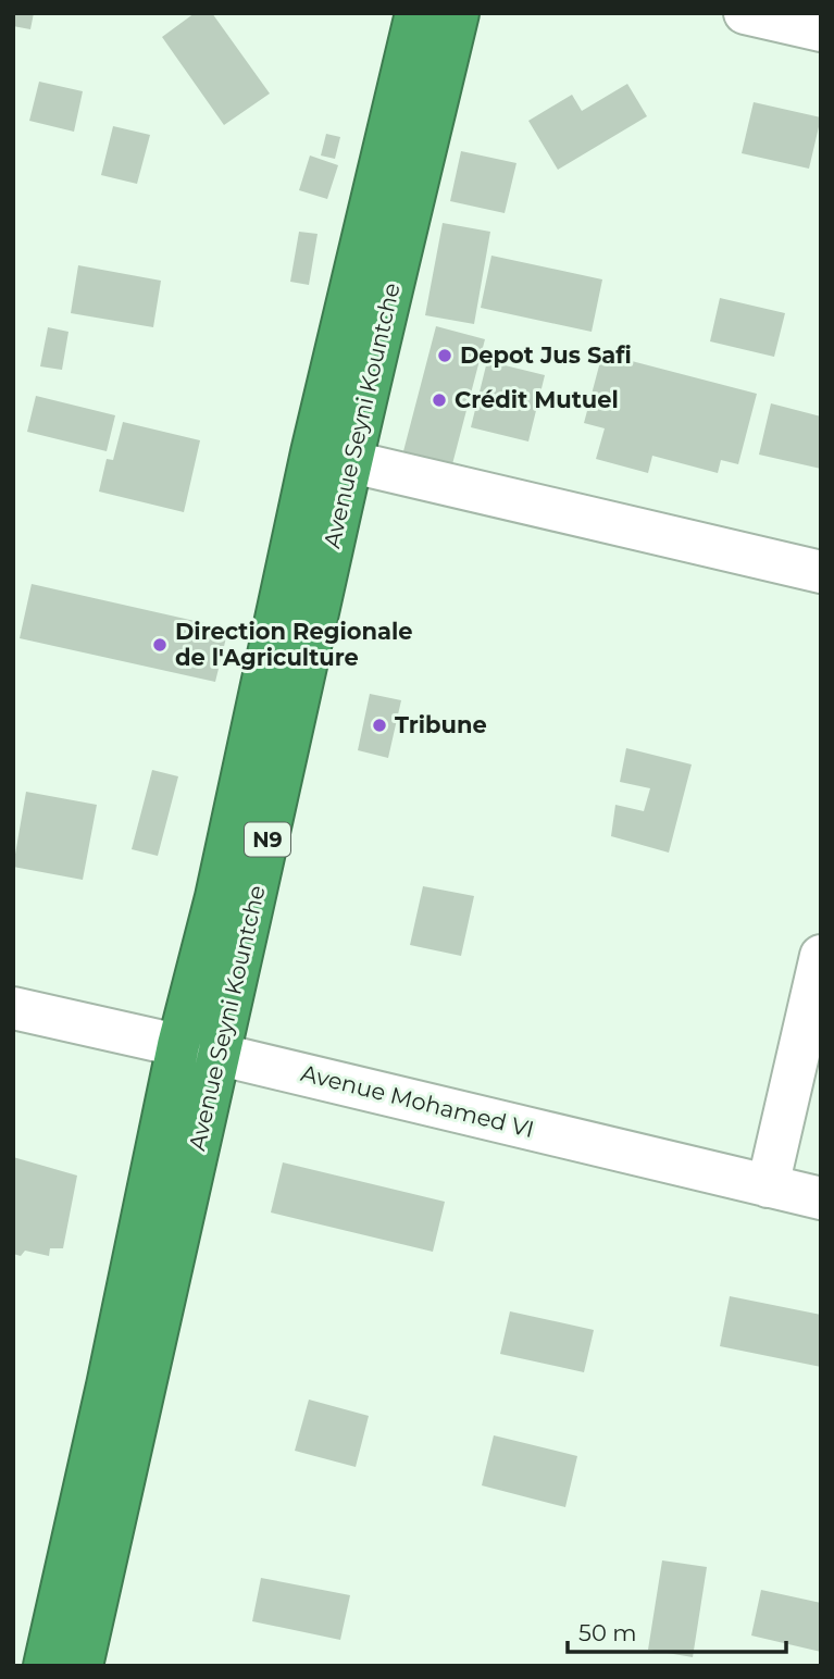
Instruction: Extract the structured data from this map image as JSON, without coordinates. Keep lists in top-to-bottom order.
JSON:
{
  "streets": {
    "highway": ["Avenue Seyni Kountche", "N9"],
    "street": ["Avenue Mohamed VI"]
  },
  "crossings": [
    ["Avenue Seyni Kountche", "Avenue Mohamed VI"]
  ],
  "places": [
    "Depot Jus Safi",
    "Crédit Mutuel",
    "Direction Regionale de l'Agriculture",
    "Tribune"
  ],
  "scale_bar": "50 m"
}
